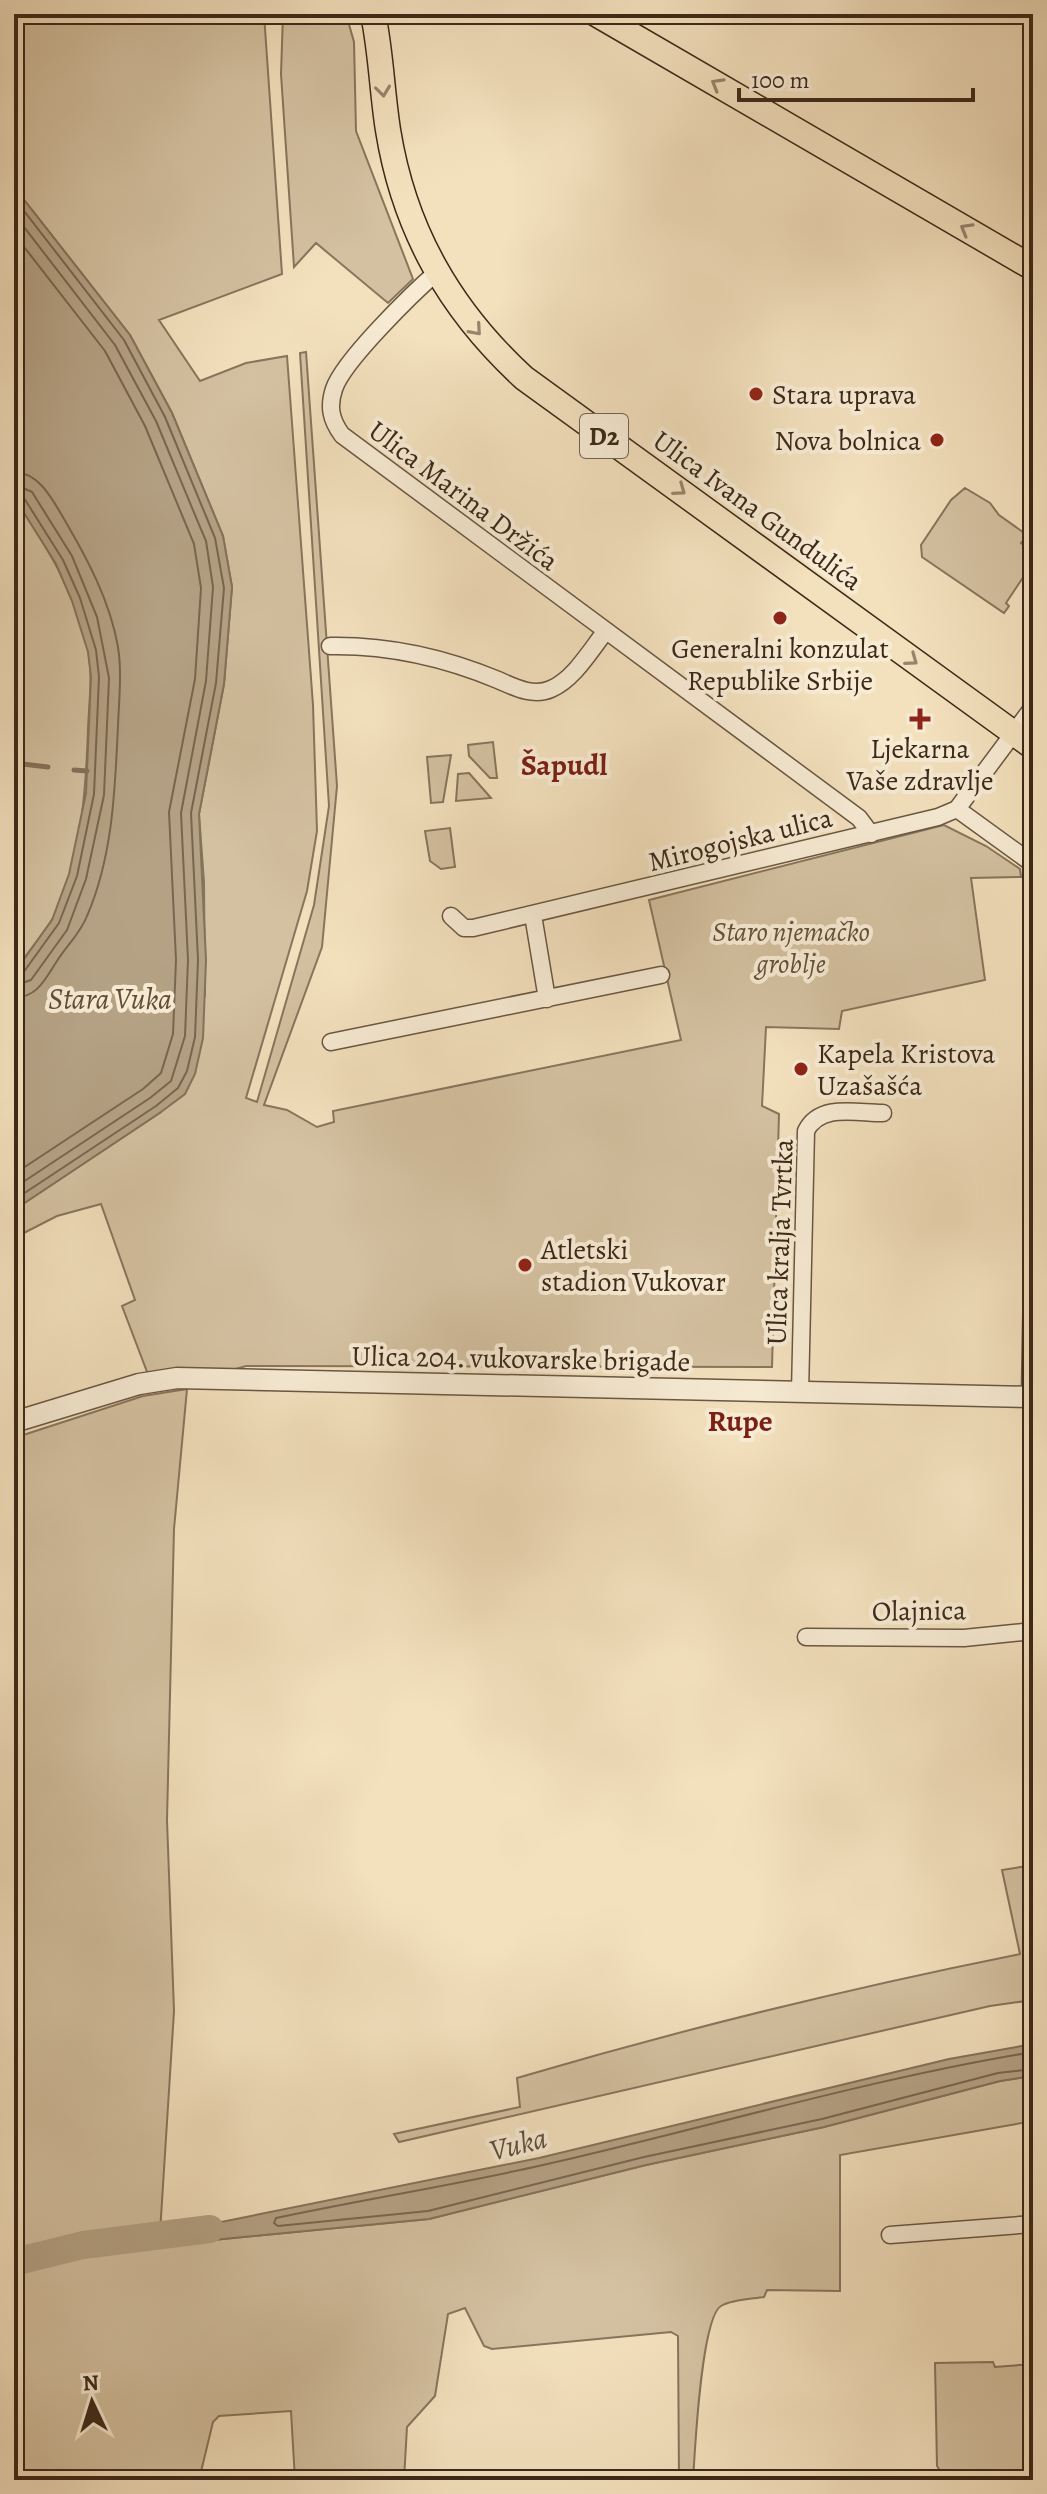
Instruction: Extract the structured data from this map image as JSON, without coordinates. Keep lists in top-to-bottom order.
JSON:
{
  "streets": {
    "main road": ["D2", "Ulica Ivana Gundulića"],
    "street": [
      "Ulica Marina Držića",
      "Mirogojska ulica",
      "Ulica kralja Tvrtka",
      "Ulica 204. vukovarske brigade",
      "Olajnica"
    ]
  },
  "crossings": [
    ["D2", "Ulica Ivana Gundulića"],
    ["Ulica Marina Držića", "Ulica Ivana Gundulića"],
    ["Ulica Marina Držića", "Mirogojska ulica"],
    ["Ulica kralja Tvrtka", "Ulica 204. vukovarske brigade"]
  ],
  "one_way": ["Ulica Ivana Gundulića"],
  "districts": ["Šapudl", "Rupe"],
  "water": ["Stara Vuka", "Vuka"],
  "parks": ["Staro njemačko groblje"],
  "places": {
    "other": [
      "Stara uprava",
      "Nova bolnica",
      "Generalni konzulat Republike Srbije",
      "Kapela Kristova Uzašašća",
      "Atletski stadion Vukovar"
    ],
    "health": ["Ljekarna Vaše zdravlje"]
  },
  "scale_bar": "100 m",
  "north": "top"
}
